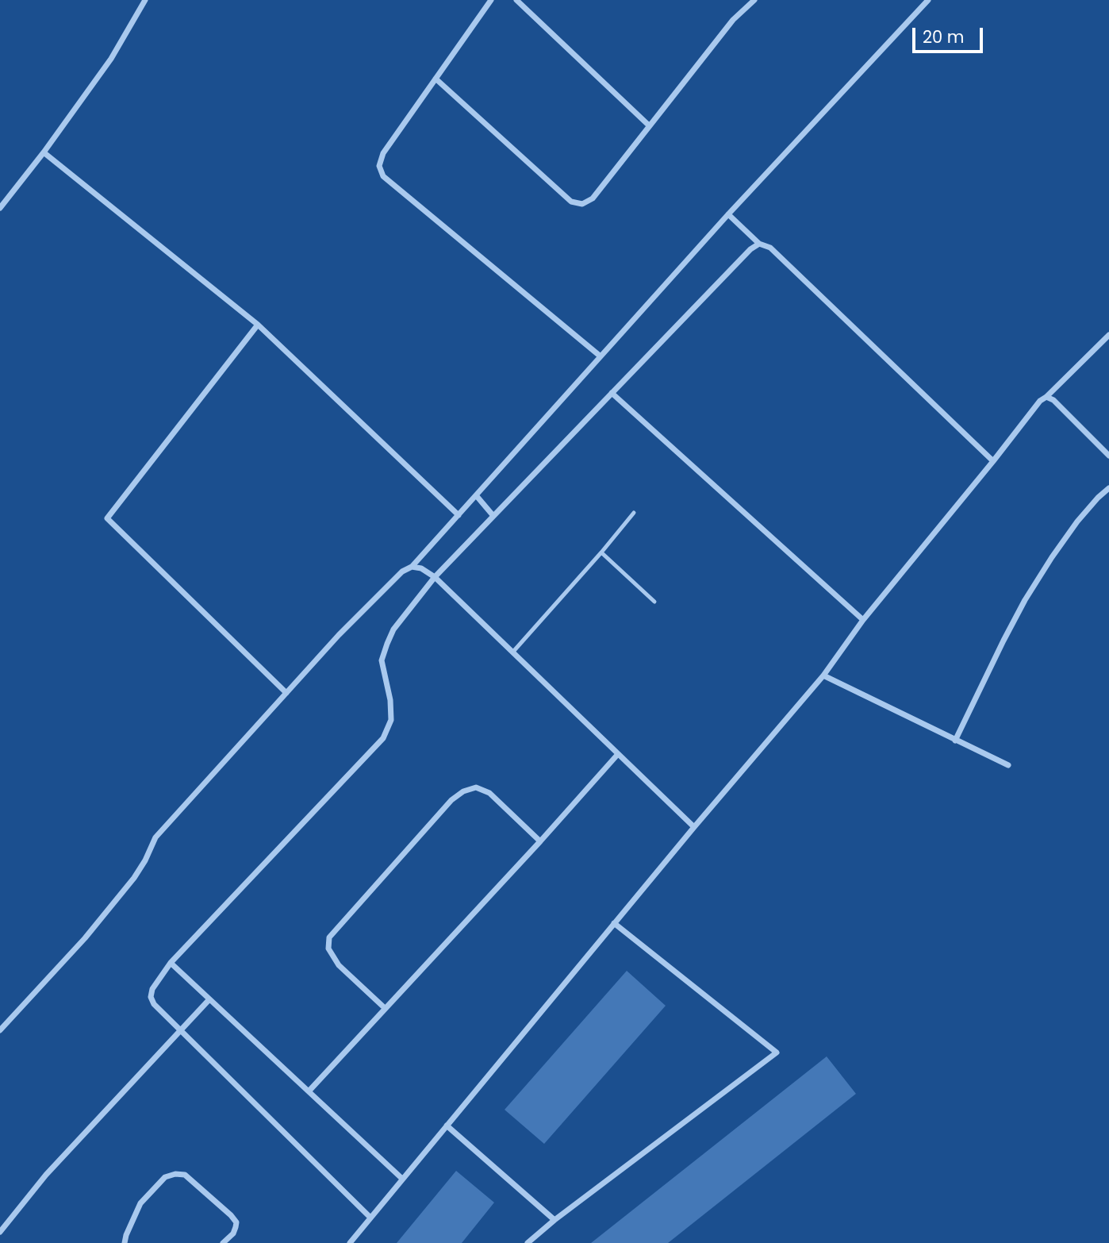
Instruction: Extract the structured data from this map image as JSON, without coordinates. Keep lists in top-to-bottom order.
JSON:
{
  "scale_bar": "20 m"
}
